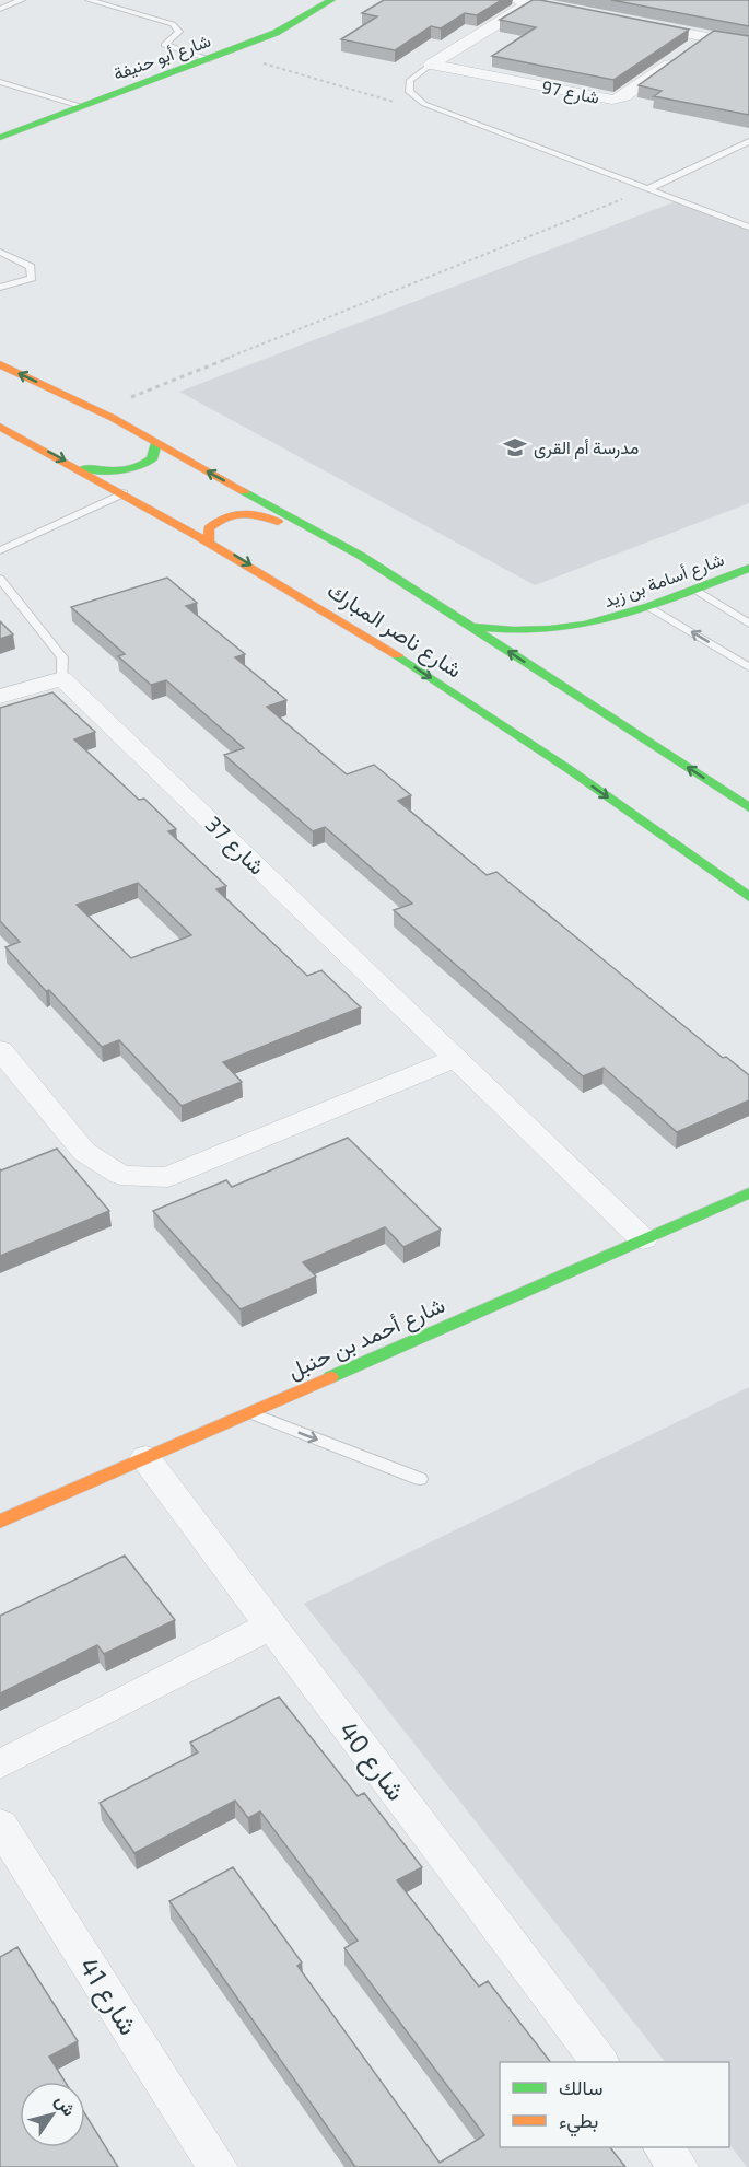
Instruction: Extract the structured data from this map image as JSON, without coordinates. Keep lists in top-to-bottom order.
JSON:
{
  "streets": {
    "street": [
      "شارع أبو حنيفة",
      "شارع 97",
      "شارع أسامة بن زيد",
      "شارع ناصر المبارك",
      "شارع 37",
      "شارع أحمد بن حنبل",
      "شارع 40",
      "شارع 41"
    ]
  },
  "crossings": [
    ["شارع أسامة بن زيد", "شارع ناصر المبارك"],
    ["شارع 37", "شارع أحمد بن حنبل"],
    ["شارع أحمد بن حنبل", "شارع 40"]
  ],
  "places": {
    "school or university": ["مدرسة أم القرى"]
  },
  "legend": ["سالك", "بطيء"],
  "north": "top right"
}
